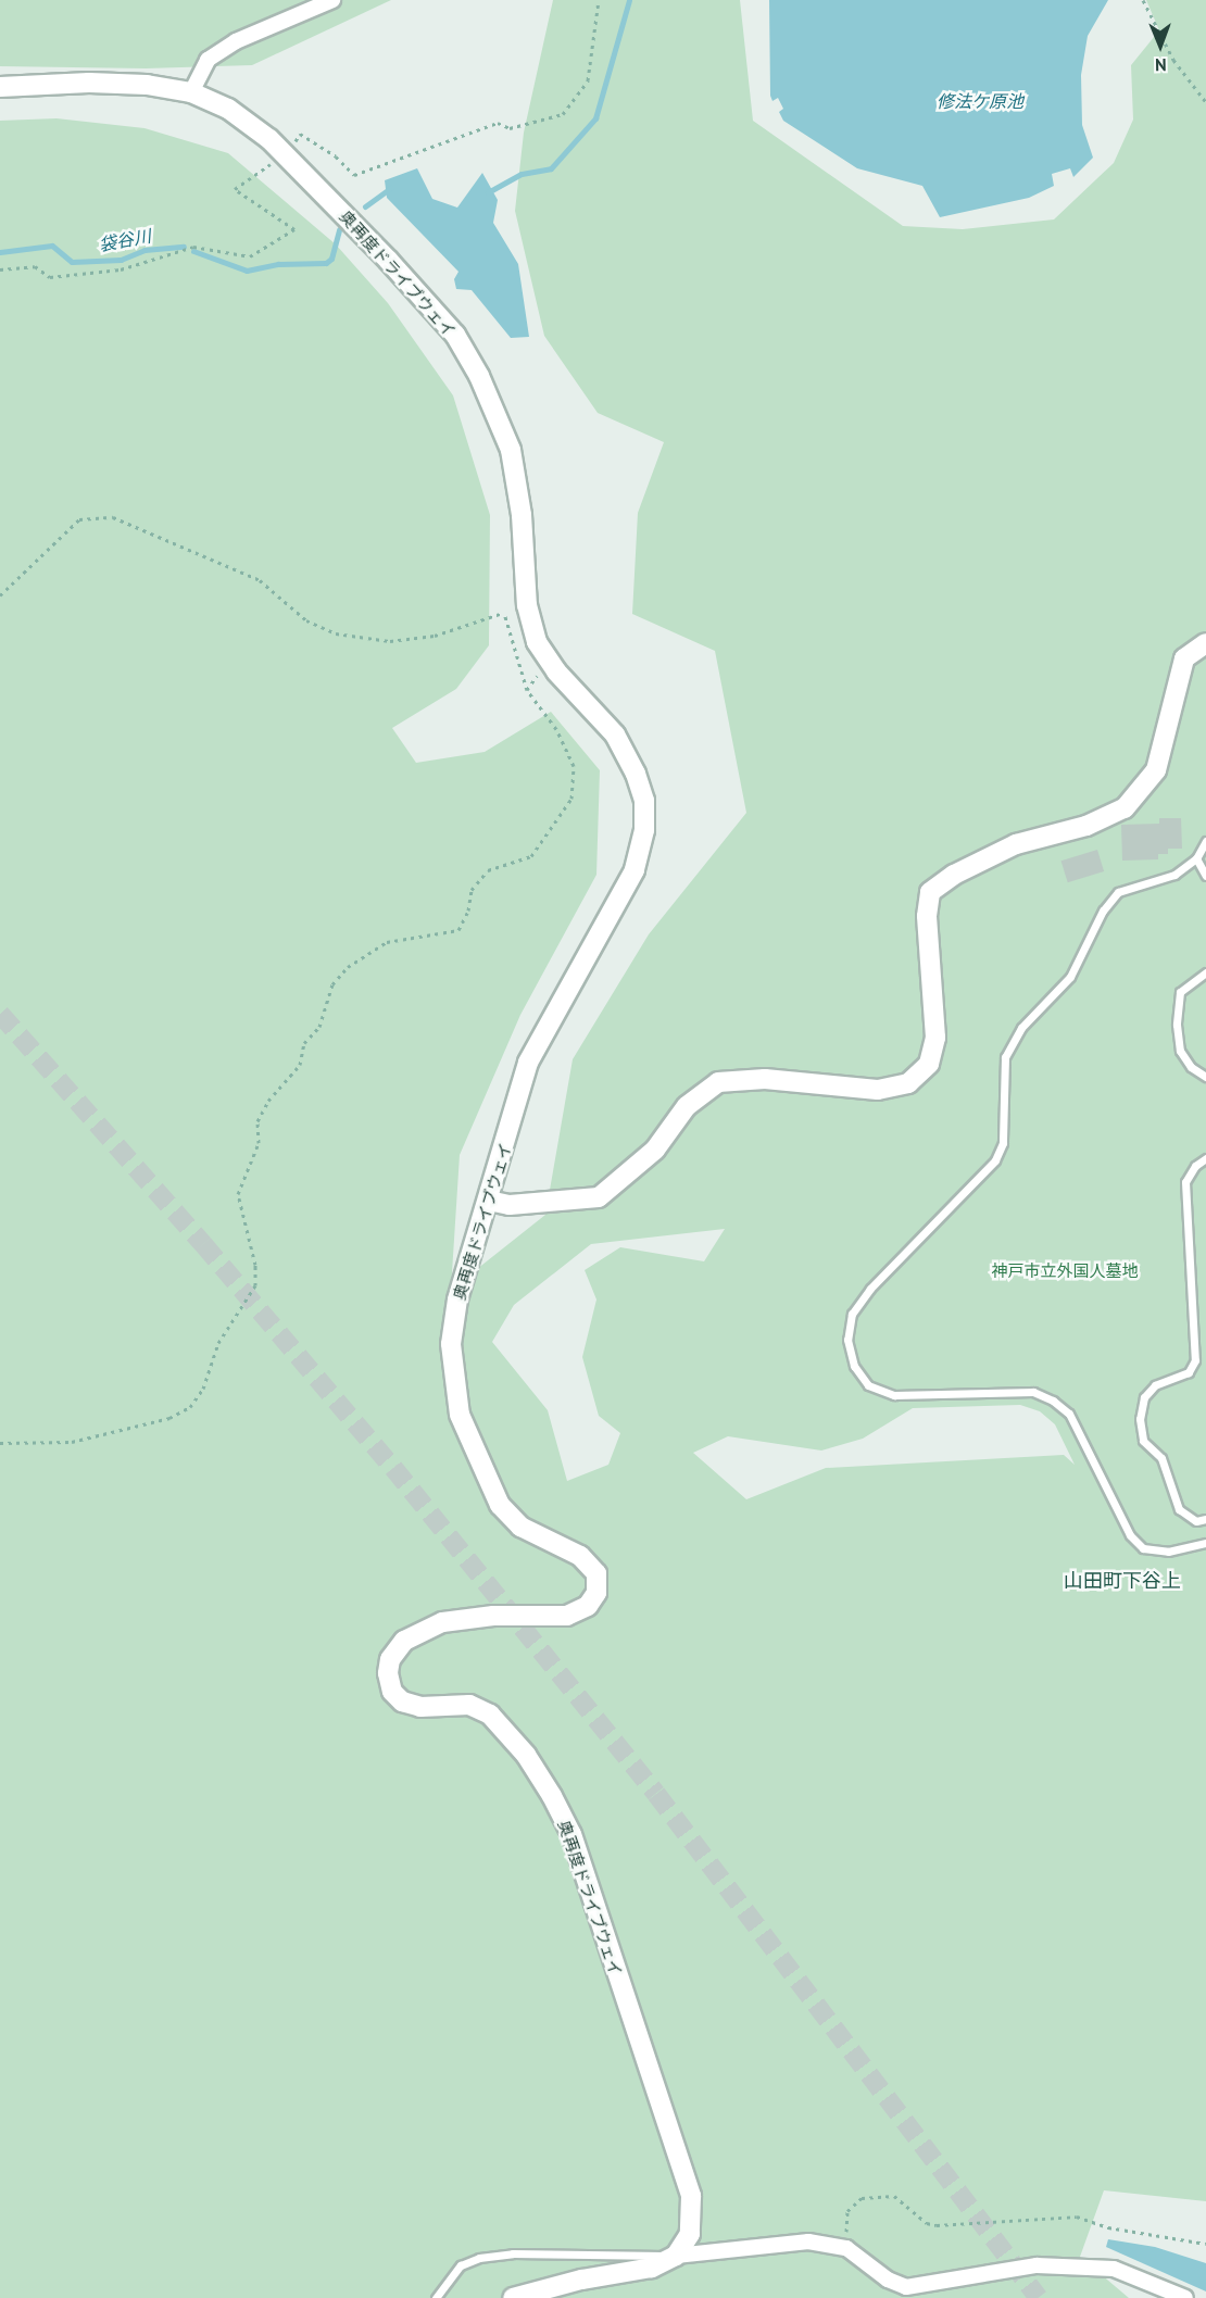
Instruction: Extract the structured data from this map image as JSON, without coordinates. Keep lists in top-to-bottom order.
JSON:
{
  "streets": {
    "street": ["奥再度ドライブウェイ"]
  },
  "districts": ["山田町下谷上"],
  "water": ["修法ケ原池", "袋谷川"],
  "parks": ["神戸市立外国人墓地"],
  "north": "bottom"
}
